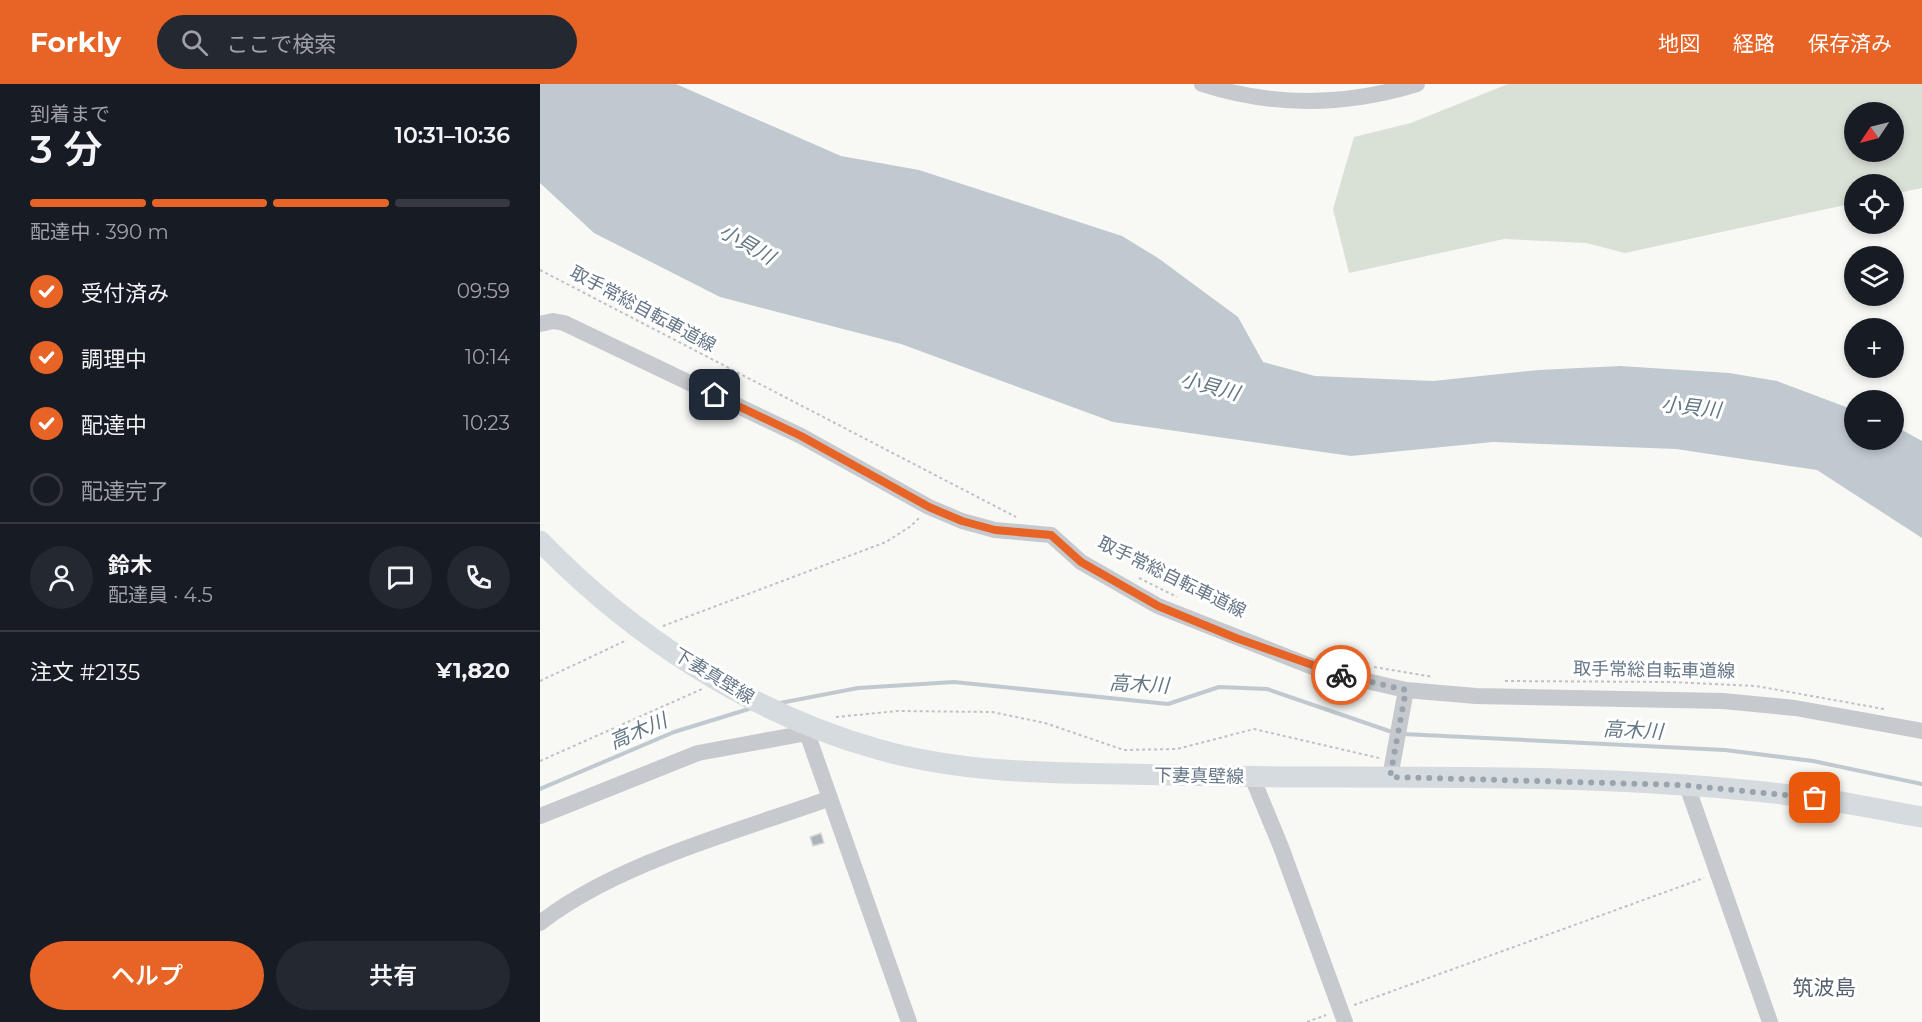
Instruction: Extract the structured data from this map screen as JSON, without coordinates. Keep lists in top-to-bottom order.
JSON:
{
  "streets": {
    "main road": ["下妻真壁線"],
    "path": ["取手常総自転車道線"]
  },
  "districts": ["筑波島"],
  "water": ["小貝川", "高木川"],
  "north": "bottom left",
  "page": {
    "header": "Forkly",
    "search": "ここで検索",
    "nav": ["地図", "経路", "保存済み"],
    "heading": ["3 分", "到着まで", "10:31–10:36"],
    "panel": [
      "鈴木",
      "配達員 · 4.5",
      "注文 #2135",
      "¥1,820"
    ],
    "map_buttons": ["+", "−"],
    "bar": "配達中 · 390 m",
    "list": [
      ["受付済み", "09:59"],
      ["調理中", "10:14"],
      ["配達中", "10:23"],
      "配達完了"
    ],
    "buttons": ["ヘルプ", "共有"]
  }
}
